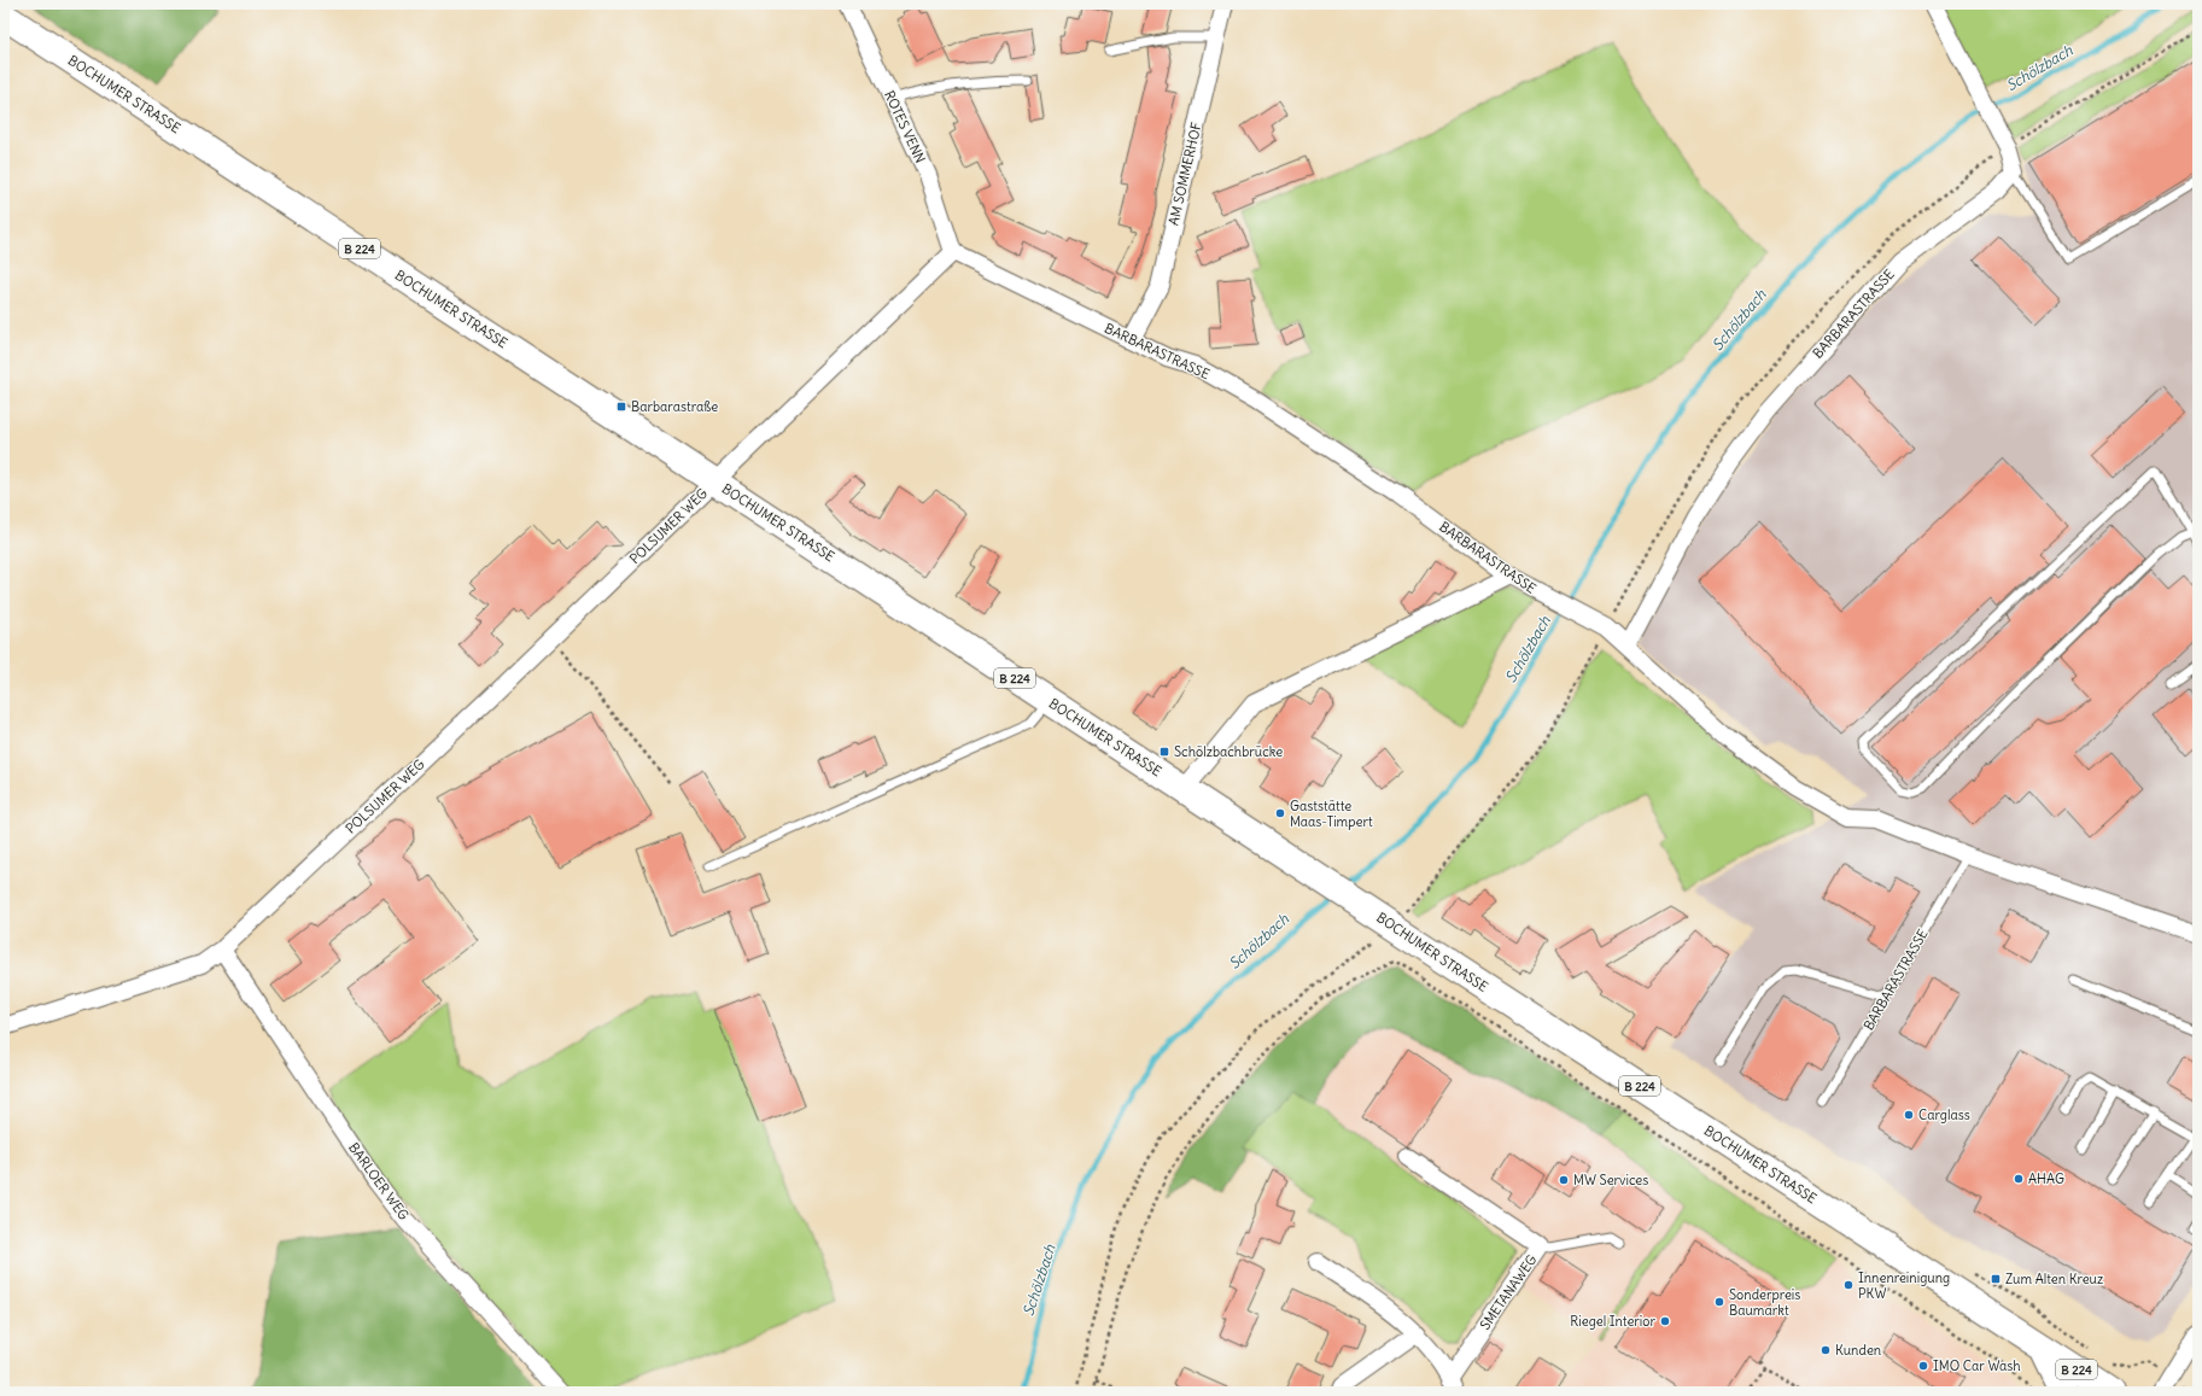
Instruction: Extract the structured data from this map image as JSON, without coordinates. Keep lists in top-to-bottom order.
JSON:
{
  "streets": {
    "main road": ["BOCHUMER STRASSE", "B 224"],
    "street": [
      "ROTES VENN",
      "AM SOMMERHOF",
      "BARBARASTRASSE",
      "POLSUMER WEG",
      "BARLOER WEG",
      "SMETANAWEG"
    ]
  },
  "crossings": [
    ["BOCHUMER STRASSE", "POLSUMER WEG"],
    ["ROTES VENN", "BARBARASTRASSE"],
    ["AM SOMMERHOF", "BARBARASTRASSE"],
    ["POLSUMER WEG", "BARLOER WEG"]
  ],
  "water": ["Schölzbach"],
  "places": {
    "transit": ["Barbarastraße", "Schölzbachbrücke", "Zum Alten Kreuz"],
    "other": [
      "Gaststätte Maas-Timpert",
      "Carglass",
      "AHAG",
      "MW Services",
      "Innenreinigung PKW",
      "Sonderpreis Baumarkt",
      "Riegel Interior",
      "Kunden",
      "IMO Car Wash"
    ]
  }
}
